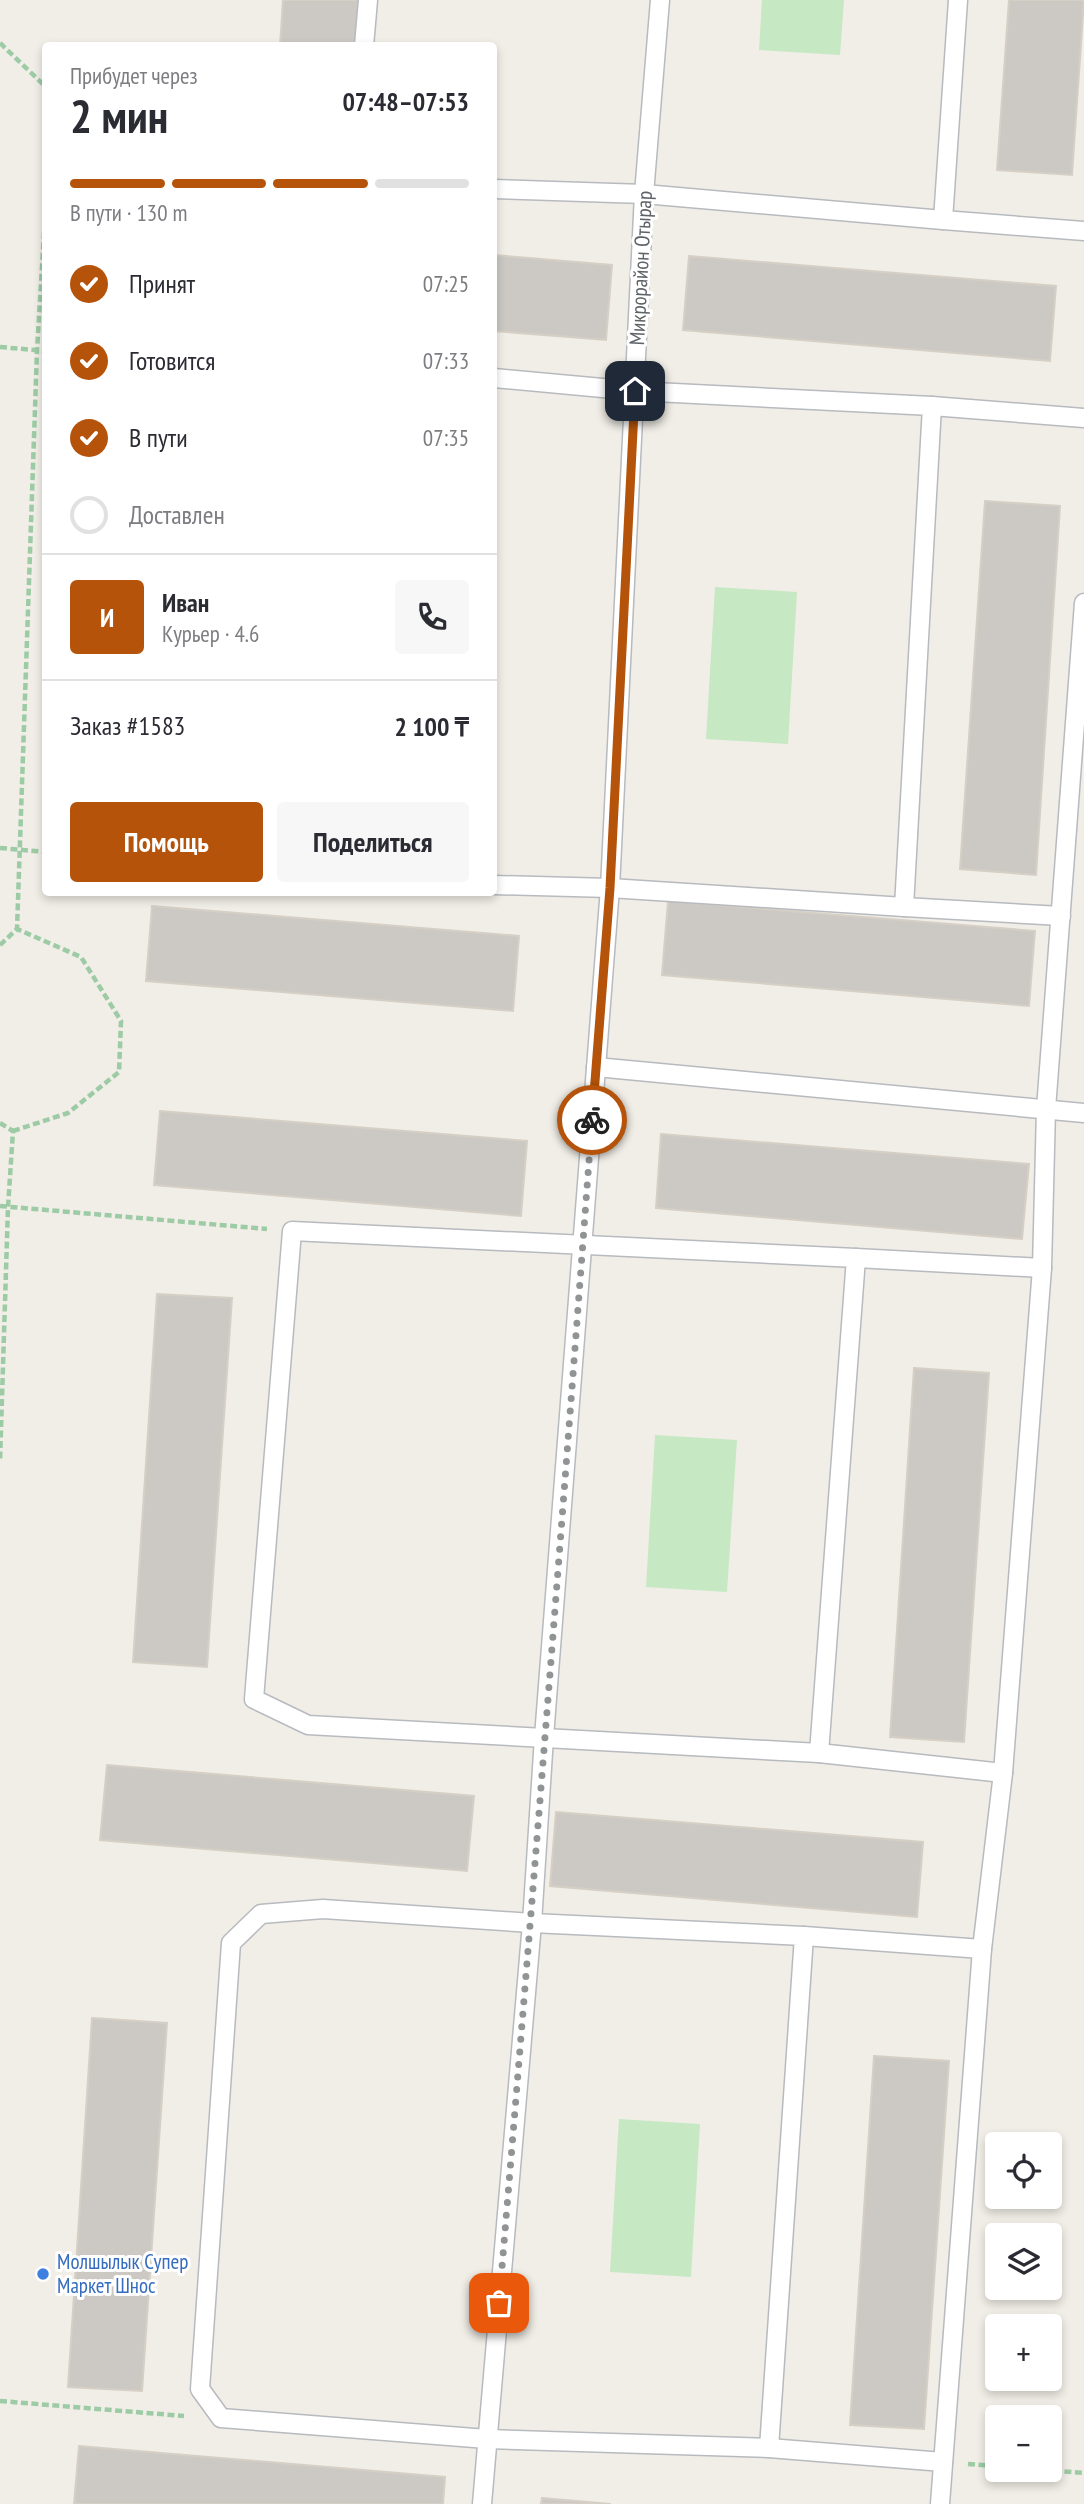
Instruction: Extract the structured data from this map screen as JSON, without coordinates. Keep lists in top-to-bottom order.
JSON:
{
  "streets": {
    "lane": ["Микрорайон Отырар"]
  },
  "places": ["Молшылык Супер Маркет Шнос"],
  "page": {
    "heading": ["2 мин", "Прибудет через", "07:48–07:53"],
    "panel": [
      "Иван",
      "Курьер · 4.6",
      "Заказ #1583",
      "2 100 ₸"
    ],
    "bar": "В пути · 130 m",
    "list": [
      ["Принят", "07:25"],
      ["Готовится", "07:33"],
      ["В пути", "07:35"],
      "Доставлен"
    ],
    "round": "И",
    "buttons": ["Помощь", "Поделиться"],
    "map_buttons": ["+", "−"]
  }
}
